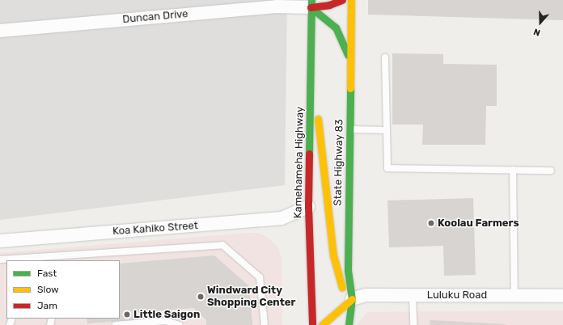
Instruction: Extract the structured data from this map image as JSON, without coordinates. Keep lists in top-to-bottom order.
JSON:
{
  "streets": {
    "main road": ["Kamehameha Highway", "State Highway 83"],
    "street": ["Duncan Drive", "Koa Kahiko Street", "Luluku Road"]
  },
  "crossings": [
    ["Duncan Drive", "Kamehameha Highway"],
    ["Kamehameha Highway", "Koa Kahiko Street"],
    ["State Highway 83", "Luluku Road"]
  ],
  "places": ["Koolau Farmers", "Windward City Shopping Center", "Little Saigon"],
  "legend": ["Fast", "Slow", "Jam"],
  "north": "bottom"
}
